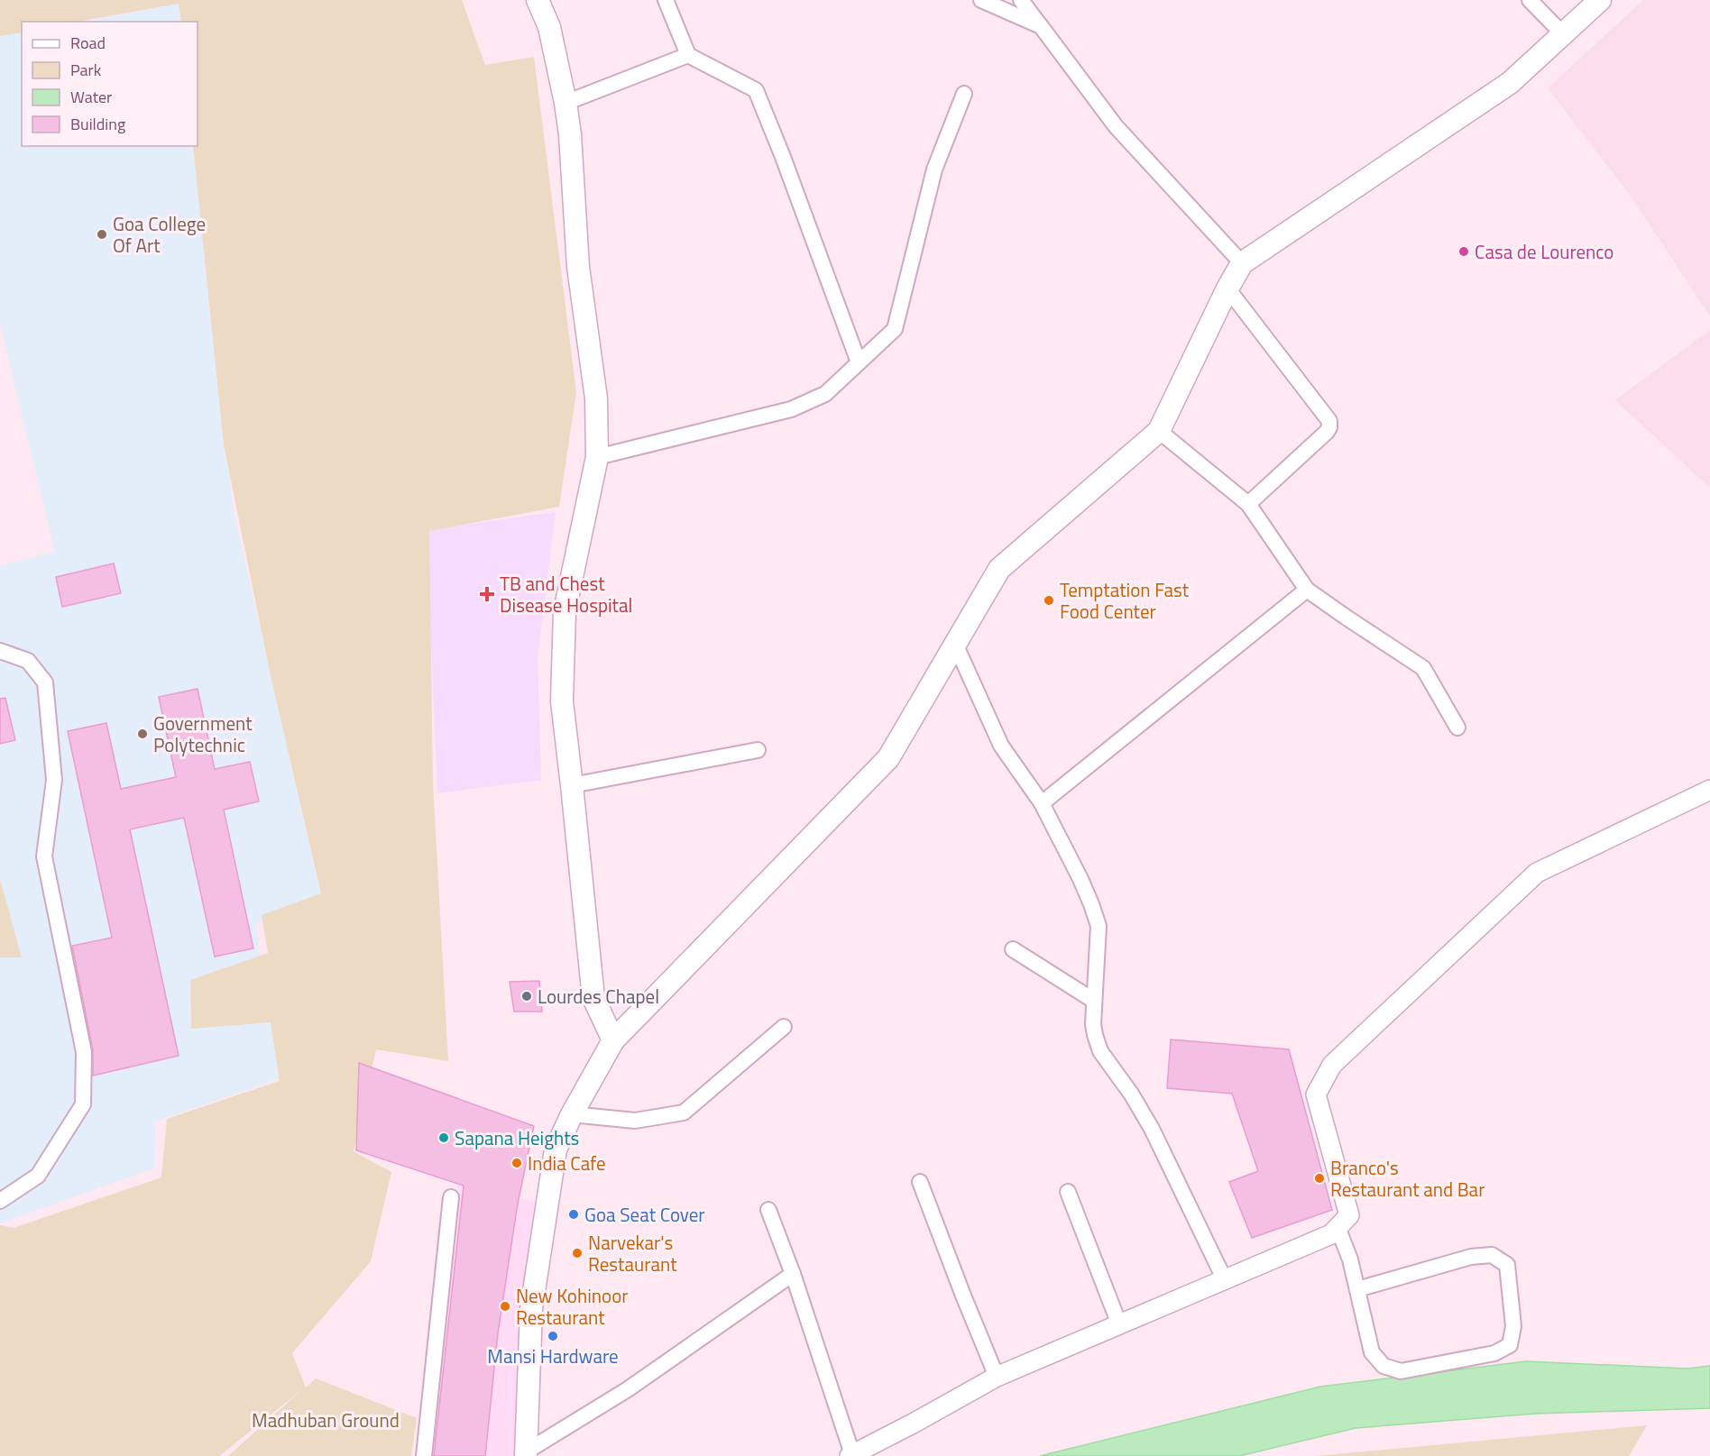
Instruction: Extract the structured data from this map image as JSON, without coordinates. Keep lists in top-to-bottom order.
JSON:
{
  "parks": ["Madhuban Ground"],
  "places": {
    "other": [
      "Goa College Of Art",
      "Casa de Lourenco",
      "Temptation Fast Food Center",
      "Government Polytechnic",
      "Lourdes Chapel",
      "Sapana Heights",
      "India Cafe",
      "Branco's Restaurant and Bar",
      "Goa Seat Cover",
      "Narvekar's Restaurant",
      "New Kohinoor Restaurant",
      "Mansi Hardware"
    ],
    "health": ["TB and Chest Disease Hospital"]
  },
  "legend": [
    "Road",
    "Park",
    "Water",
    "Building"
  ]
}
